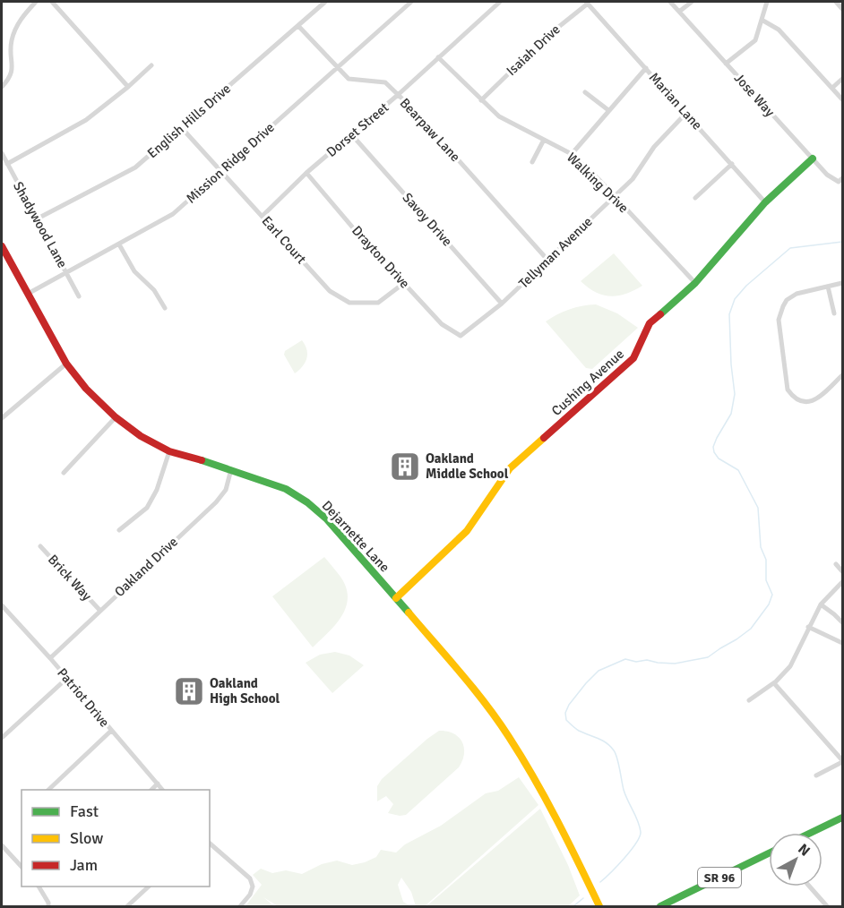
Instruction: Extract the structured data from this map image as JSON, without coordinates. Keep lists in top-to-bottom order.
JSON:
{
  "streets": {
    "main road": ["Cushing Avenue", "Dejarnette Lane", "SR 96"],
    "street": [
      "Isaiah Drive",
      "Jose Way",
      "Marian Lane",
      "English Hills Drive",
      "Dorset Street",
      "Bearpaw Lane",
      "Mission Ridge Drive",
      "Walking Drive",
      "Savoy Drive",
      "Shadywood Lane",
      "Earl Court",
      "Tellyman Avenue",
      "Drayton Drive",
      "Oakland Drive",
      "Brick Way",
      "Patriot Drive"
    ]
  },
  "crossings": [
    ["Isaiah Drive", "Marian Lane"],
    ["Isaiah Drive", "Walking Drive"],
    ["Jose Way", "Cushing Avenue"],
    ["Marian Lane", "Tellyman Avenue"],
    ["Marian Lane", "Cushing Avenue"],
    ["English Hills Drive", "Bearpaw Lane"],
    ["English Hills Drive", "Shadywood Lane"],
    ["English Hills Drive", "Earl Court"],
    ["Dorset Street", "Bearpaw Lane"],
    ["Dorset Street", "Walking Drive"],
    ["Dorset Street", "Savoy Drive"],
    ["Dorset Street", "Earl Court"],
    ["Dorset Street", "Drayton Drive"],
    ["Bearpaw Lane", "Mission Ridge Drive"],
    ["Bearpaw Lane", "Tellyman Avenue"],
    ["Mission Ridge Drive", "Shadywood Lane"],
    ["Mission Ridge Drive", "Earl Court"],
    ["Mission Ridge Drive", "Dejarnette Lane"],
    ["Walking Drive", "Tellyman Avenue"],
    ["Walking Drive", "Cushing Avenue"],
    ["Savoy Drive", "Tellyman Avenue"],
    ["Earl Court", "Drayton Drive"],
    ["Tellyman Avenue", "Drayton Drive"],
    ["Cushing Avenue", "Dejarnette Lane"],
    ["Dejarnette Lane", "Oakland Drive"],
    ["Oakland Drive", "Brick Way"],
    ["Oakland Drive", "Patriot Drive"]
  ],
  "places": {
    "building": ["Oakland Middle School", "Oakland High School"]
  },
  "legend": ["Fast", "Slow", "Jam"],
  "north": "top right"
}
